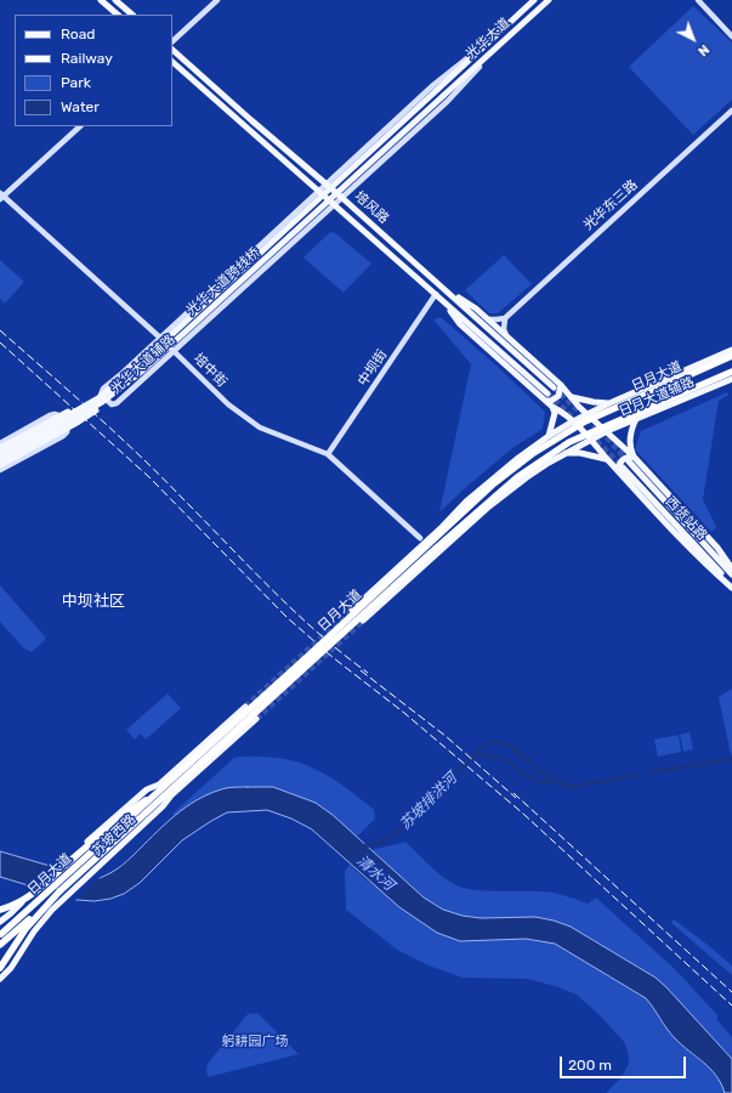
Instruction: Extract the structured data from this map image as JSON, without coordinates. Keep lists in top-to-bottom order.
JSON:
{
  "streets": {
    "highway": ["日月大道"],
    "main road": [
      "光华大道",
      "培风路",
      "光华大道跨线桥",
      "日月大道辅路",
      "西货站路",
      "苏坡西路"
    ],
    "street": [
      "光华东三路",
      "光华大道辅路",
      "中坝街",
      "培中街"
    ]
  },
  "crossings": [
    ["光华大道", "光华大道跨线桥"],
    ["光华大道", "光华大道辅路"],
    ["培风路", "光华大道辅路"],
    ["培风路", "中坝街"],
    ["光华大道辅路", "培中街"],
    ["中坝街", "培中街"]
  ],
  "districts": ["中坝社区"],
  "water": ["苏坡排洪河", "清水河"],
  "parks": ["躬耕园广场"],
  "legend": [
    "Road",
    "Railway",
    "Park",
    "Water"
  ],
  "scale_bar": "200 m",
  "north": "bottom right"
}
